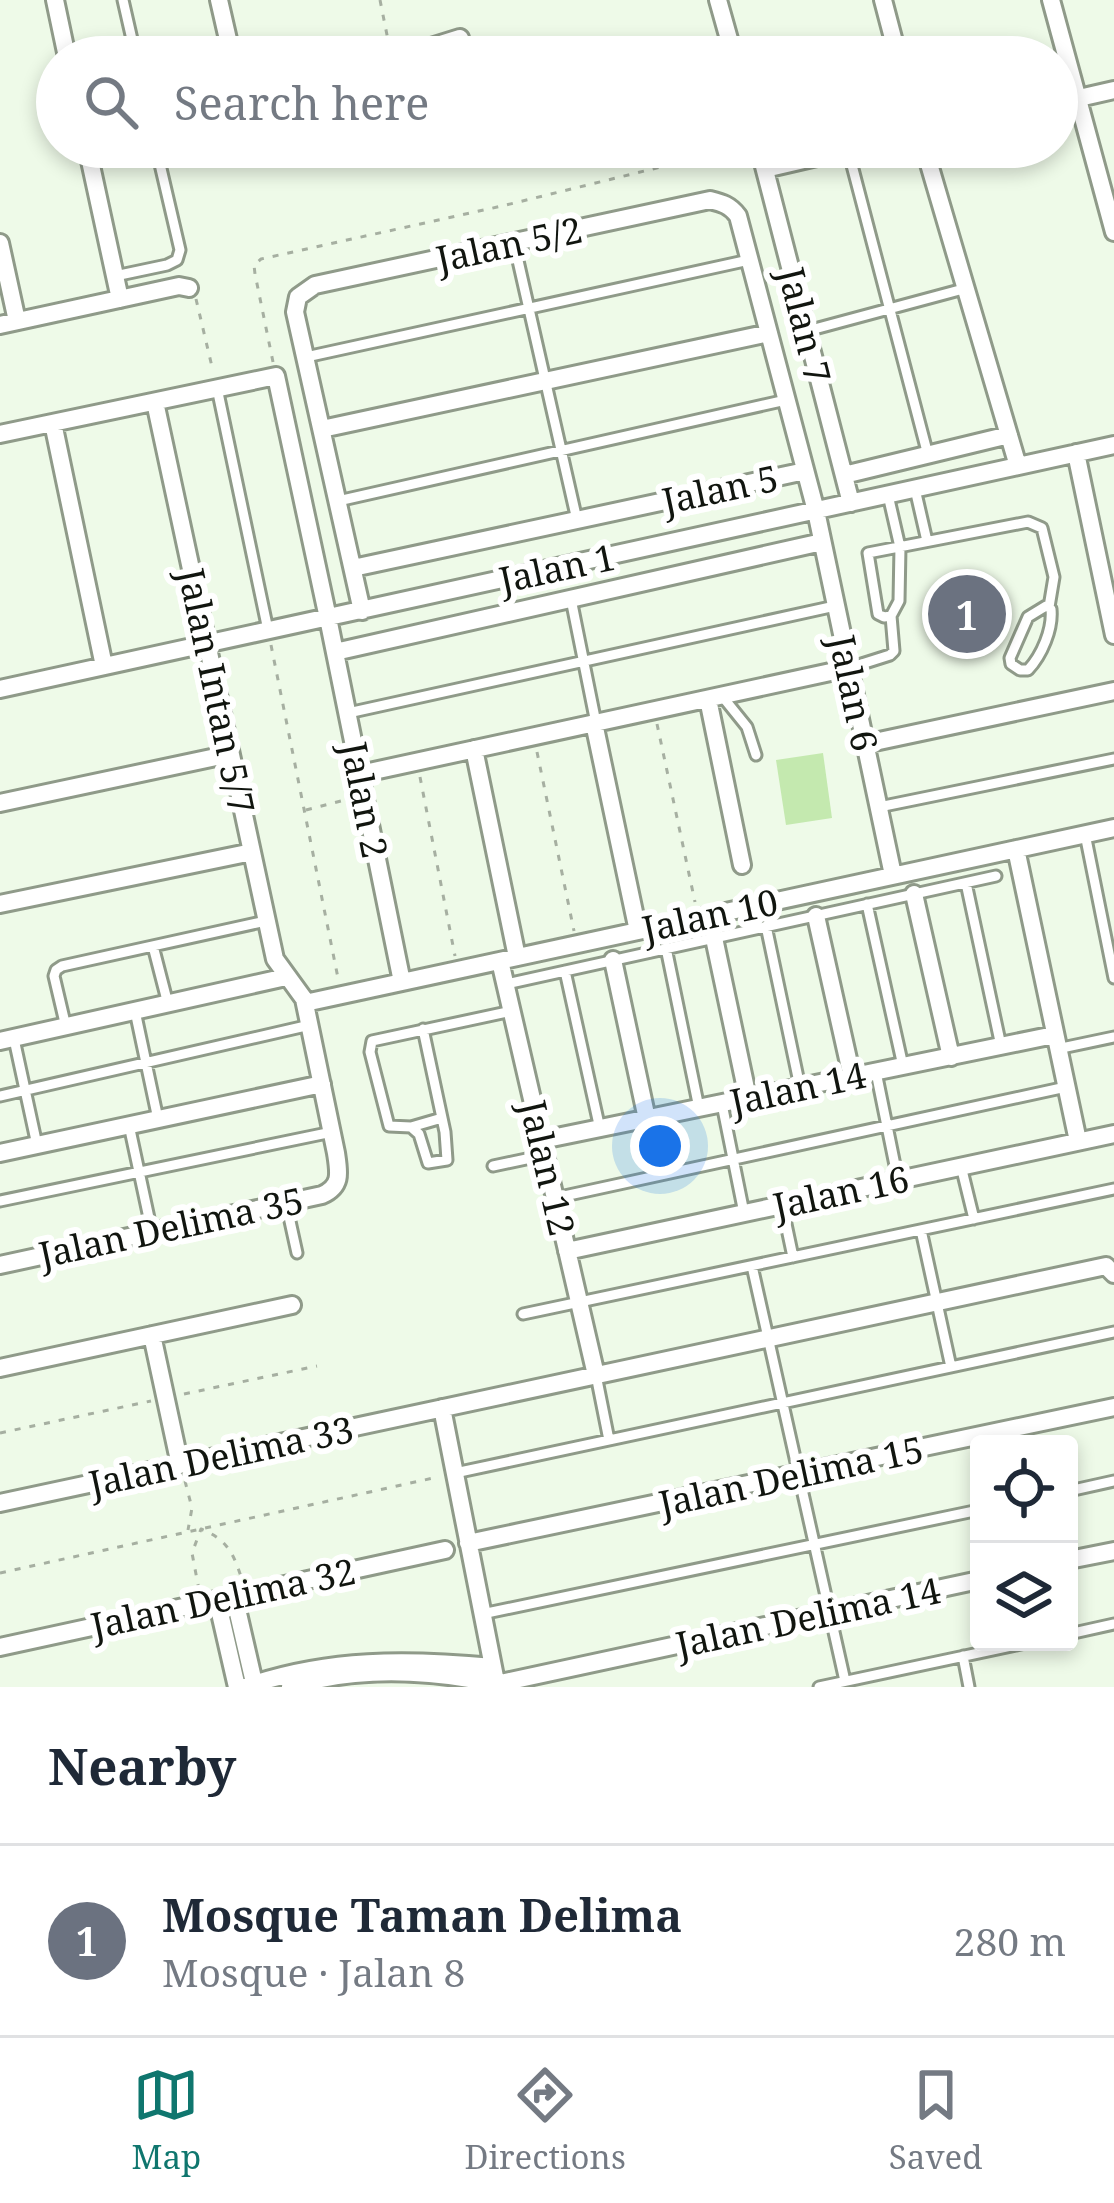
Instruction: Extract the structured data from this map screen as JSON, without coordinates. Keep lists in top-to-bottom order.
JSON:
{
  "streets": {
    "street": [
      "Jalan 5/2",
      "Jalan 7",
      "Jalan 5",
      "Jalan 1",
      "Jalan Intan 5/7",
      "Jalan 6",
      "Jalan 2",
      "Jalan 10",
      "Jalan 14",
      "Jalan 12",
      "Jalan 16",
      "Jalan Delima 35",
      "Jalan Delima 33",
      "Jalan Delima 15",
      "Jalan Delima 32",
      "Jalan Delima 14"
    ]
  },
  "crossings": [
    ["Jalan 5/2", "Jalan 6"],
    ["Jalan 7", "Jalan 1"],
    ["Jalan 5", "Jalan 6"],
    ["Jalan 1", "Jalan Intan 5/7"],
    ["Jalan 1", "Jalan 6"],
    ["Jalan 1", "Jalan 2"],
    ["Jalan Intan 5/7", "Jalan Delima 35"],
    ["Jalan 6", "Jalan 10"],
    ["Jalan 2", "Jalan 10"],
    ["Jalan 10", "Jalan 12"],
    ["Jalan 10", "Jalan Delima 35"],
    ["Jalan 14", "Jalan 12"],
    ["Jalan 12", "Jalan 16"],
    ["Jalan 12", "Jalan Delima 33"]
  ],
  "page": {
    "search": "Search here",
    "pins": "1",
    "heading": "Nearby",
    "list": [
      {
        "mark": "1",
        "name": "Mosque Taman Delima",
        "note": "Mosque · Jalan 8",
        "value": "280 m"
      }
    ],
    "nav": ["Map", "Directions", "Saved"]
  }
}
